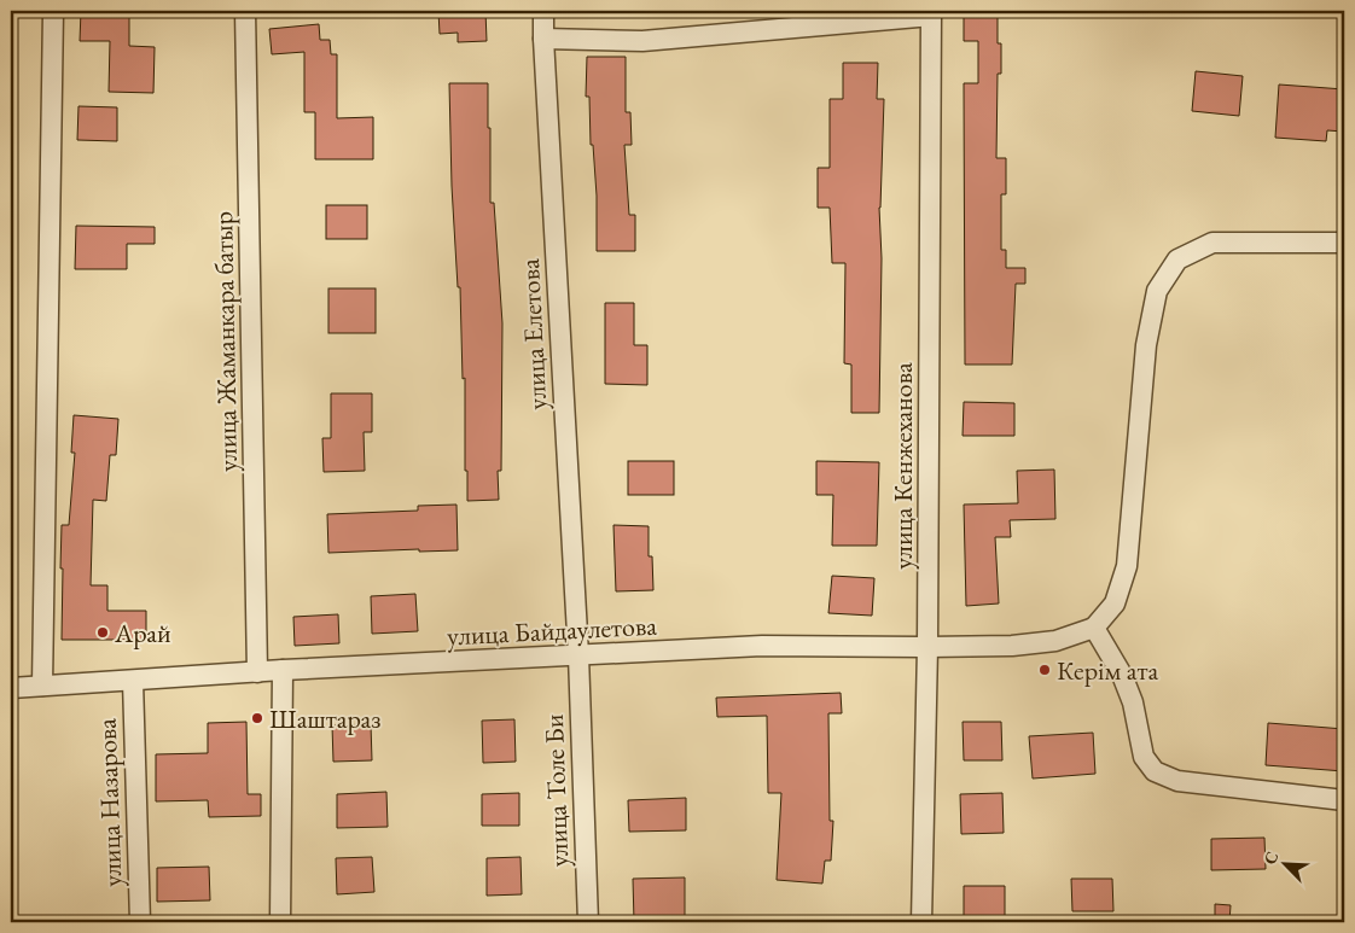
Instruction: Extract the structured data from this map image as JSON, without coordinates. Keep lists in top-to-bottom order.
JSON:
{
  "streets": {
    "street": [
      "улица Елетова",
      "улица Жаманкара батыр",
      "улица Кенжеханова",
      "улица Байдаулетова",
      "улица Толе Би",
      "улица Назарова"
    ]
  },
  "crossings": [
    ["улица Елетова", "улица Байдаулетова"],
    ["улица Елетова", "улица Толе Би"],
    ["улица Жаманкара батыр", "улица Байдаулетова"],
    ["улица Кенжеханова", "улица Байдаулетова"],
    ["улица Байдаулетова", "улица Толе Би"],
    ["улица Байдаулетова", "улица Назарова"]
  ],
  "places": ["Арай", "Керім ата", "Шаштараз"],
  "north": "top left"
}
